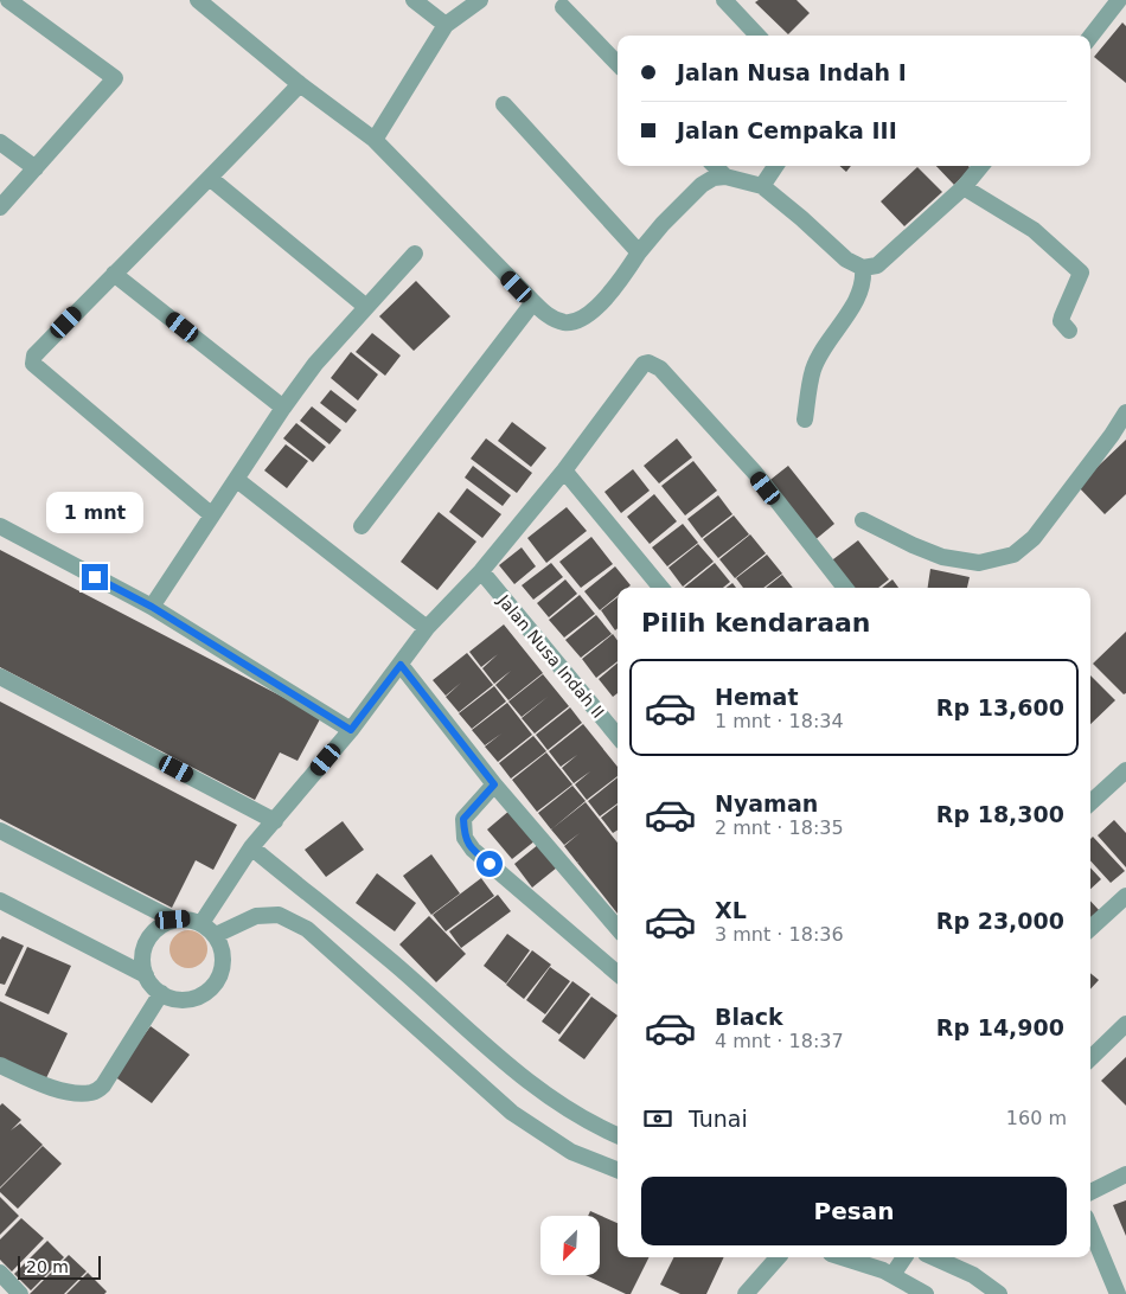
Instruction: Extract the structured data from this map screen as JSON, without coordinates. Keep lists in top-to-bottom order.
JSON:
{
  "streets": {
    "street": ["Jalan Nusa Indah II"]
  },
  "scale_bar": "20 m",
  "north": "bottom left",
  "page": {
    "banner": ["Jalan Nusa Indah I", "Jalan Cempaka III"],
    "bubble": "1 mnt",
    "heading": "Pilih kendaraan",
    "list": [
      {
        "name": "Hemat",
        "note": "1 mnt · 18:34",
        "value": "Rp 13,600"
      },
      {
        "name": "Nyaman",
        "note": "2 mnt · 18:35",
        "value": "Rp 18,300"
      },
      {
        "name": "XL",
        "note": "3 mnt · 18:36",
        "value": "Rp 23,000"
      },
      {
        "name": "Black",
        "note": "4 mnt · 18:37",
        "value": "Rp 14,900"
      }
    ],
    "pay": ["Tunai", "160 m"],
    "buttons": "Pesan",
    "scale": "20 m"
  }
}
